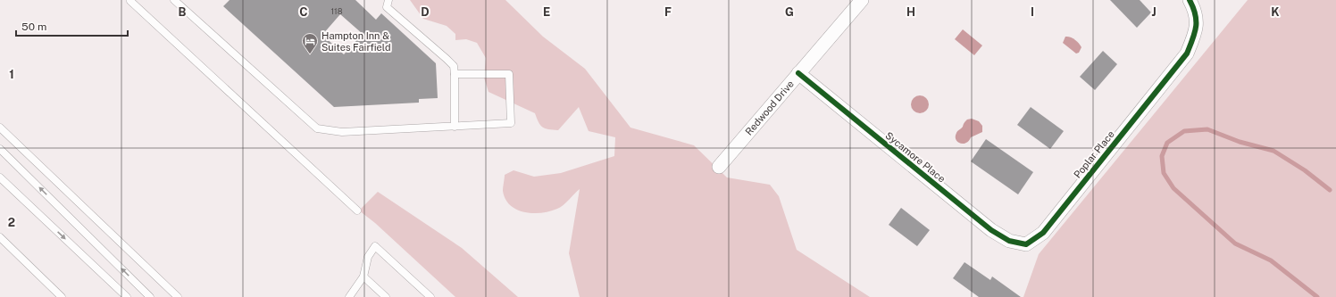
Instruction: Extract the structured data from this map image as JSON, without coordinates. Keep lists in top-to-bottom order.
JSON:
{
  "streets": {
    "street": ["Redwood Drive", "Poplar Place", "Sycamore Place"]
  },
  "crossings": [
    ["Redwood Drive", "Sycamore Place"],
    ["Poplar Place", "Sycamore Place"]
  ],
  "places": {
    "hotel": ["Hampton Inn & Suites Fairfield"]
  },
  "house_numbers": ["118"],
  "scale_bar": "50 m",
  "grid": {
    "columns": [
      "B",
      "C",
      "D",
      "E",
      "F",
      "G",
      "H",
      "I",
      "J",
      "K"
    ],
    "rows": ["1", "2"]
  }
}
